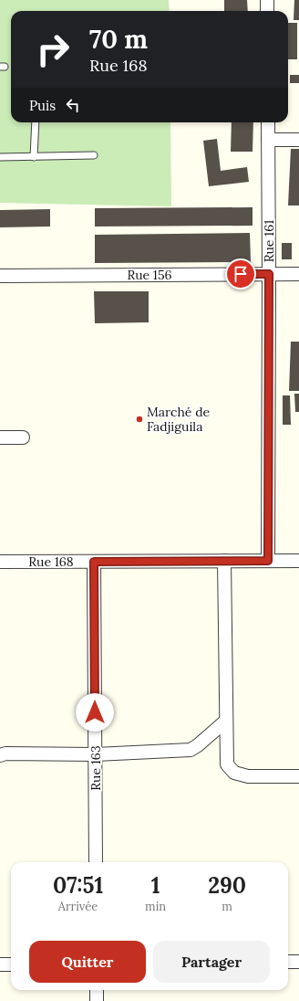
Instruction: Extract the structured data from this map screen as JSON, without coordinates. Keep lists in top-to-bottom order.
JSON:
{
  "streets": {
    "street": [
      "Rue 161",
      "Rue 156",
      "Rue 168",
      "Rue 163"
    ]
  },
  "crossings": [
    ["Rue 161", "Rue 156"],
    ["Rue 161", "Rue 168"],
    ["Rue 168", "Rue 163"]
  ],
  "places": ["Marché de Fadjiguila"],
  "page": {
    "turn": ["70 m", "Rue 168"],
    "then": "Puis",
    "eta": [
      "07:51",
      "Arrivée",
      "1",
      "min",
      "290",
      "m"
    ],
    "buttons": ["Quitter", "Partager"]
  }
}
